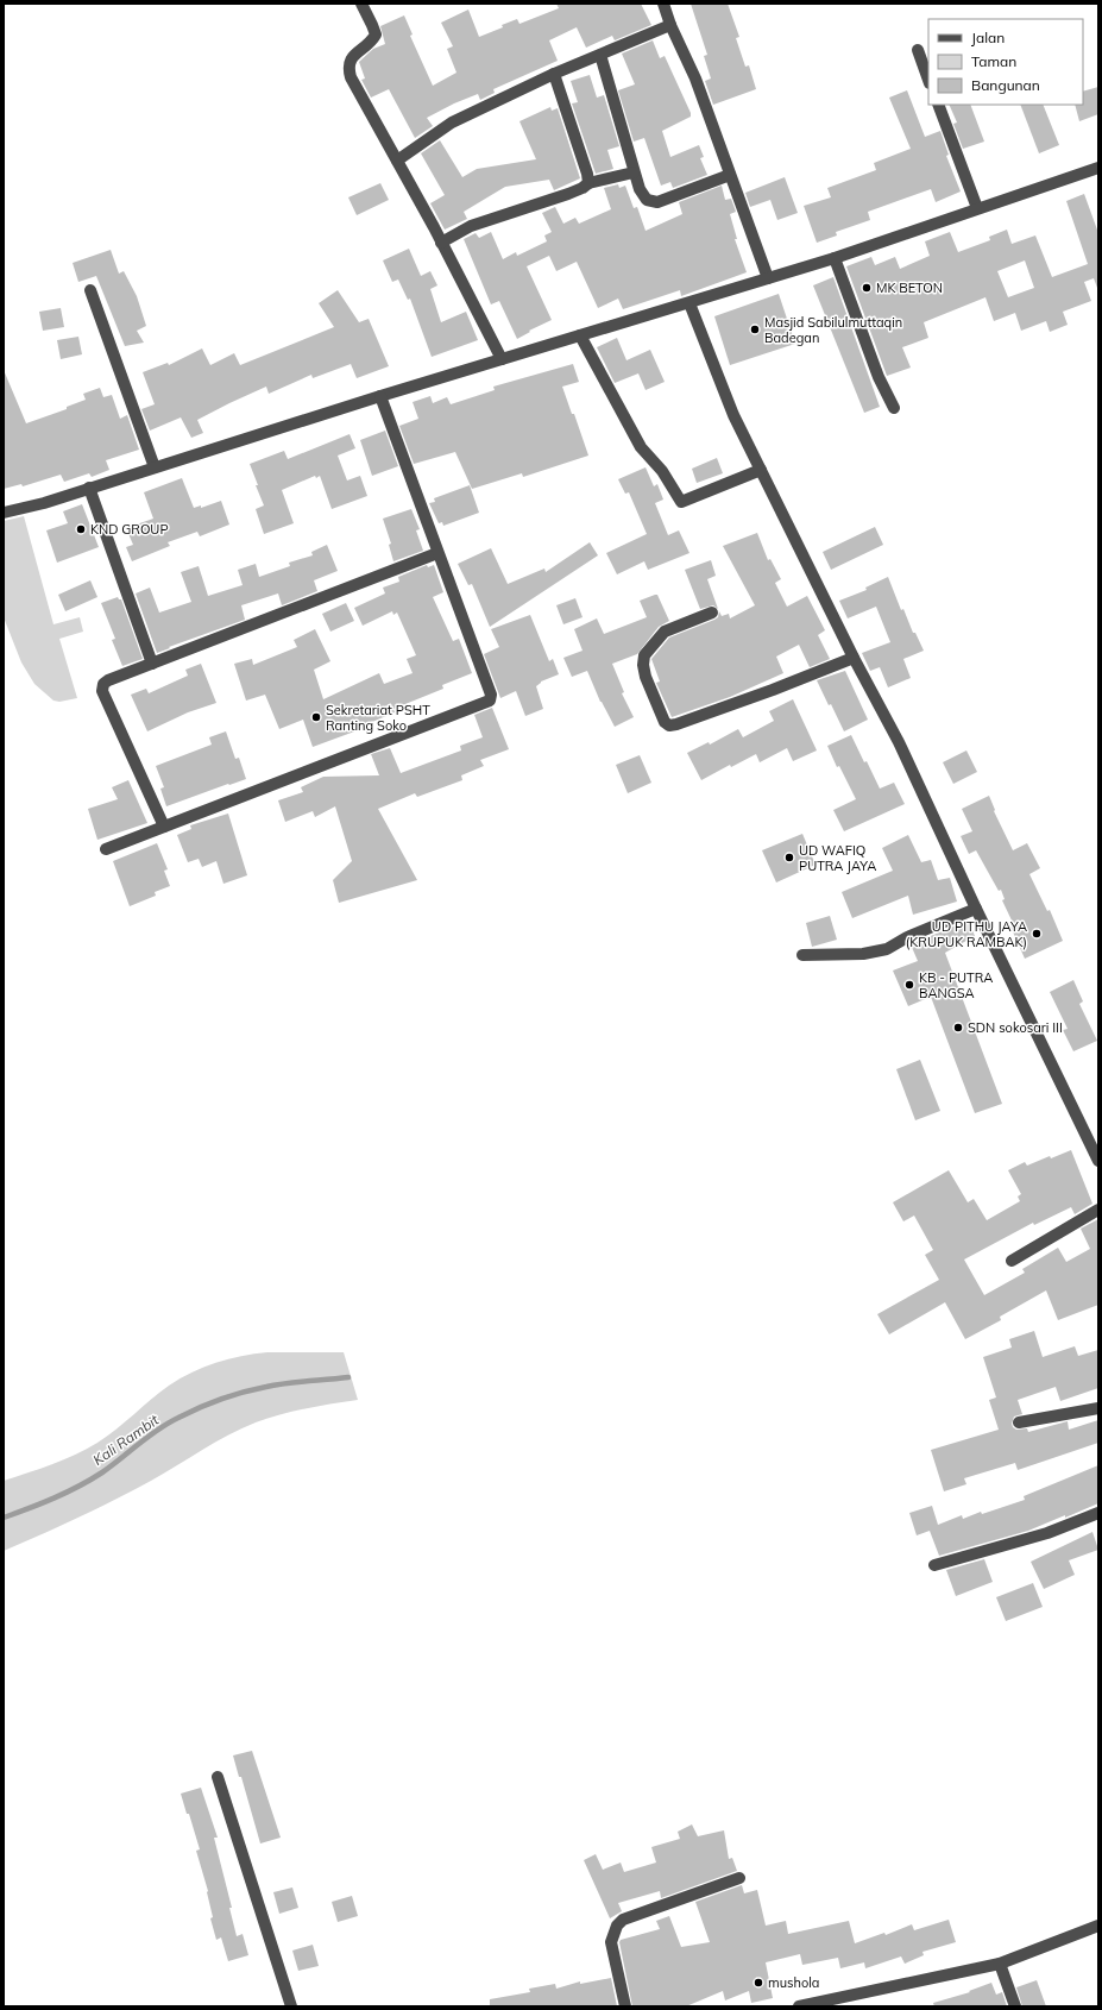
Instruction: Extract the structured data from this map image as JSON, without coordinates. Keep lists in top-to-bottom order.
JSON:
{
  "water": ["Kali Rambit"],
  "places": [
    "MK BETON",
    "Masjid Sabilulmuttaqin Badegan",
    "KND GROUP",
    "Sekretariat PSHT Ranting Soko",
    "UD WAFIQ PUTRA JAYA",
    "UD PITHU JAYA (KRUPUK RAMBAK)",
    "KB - PUTRA BANGSA",
    "SDN sokosari III",
    "mushola"
  ],
  "legend": ["Jalan", "Taman", "Bangunan"]
}
